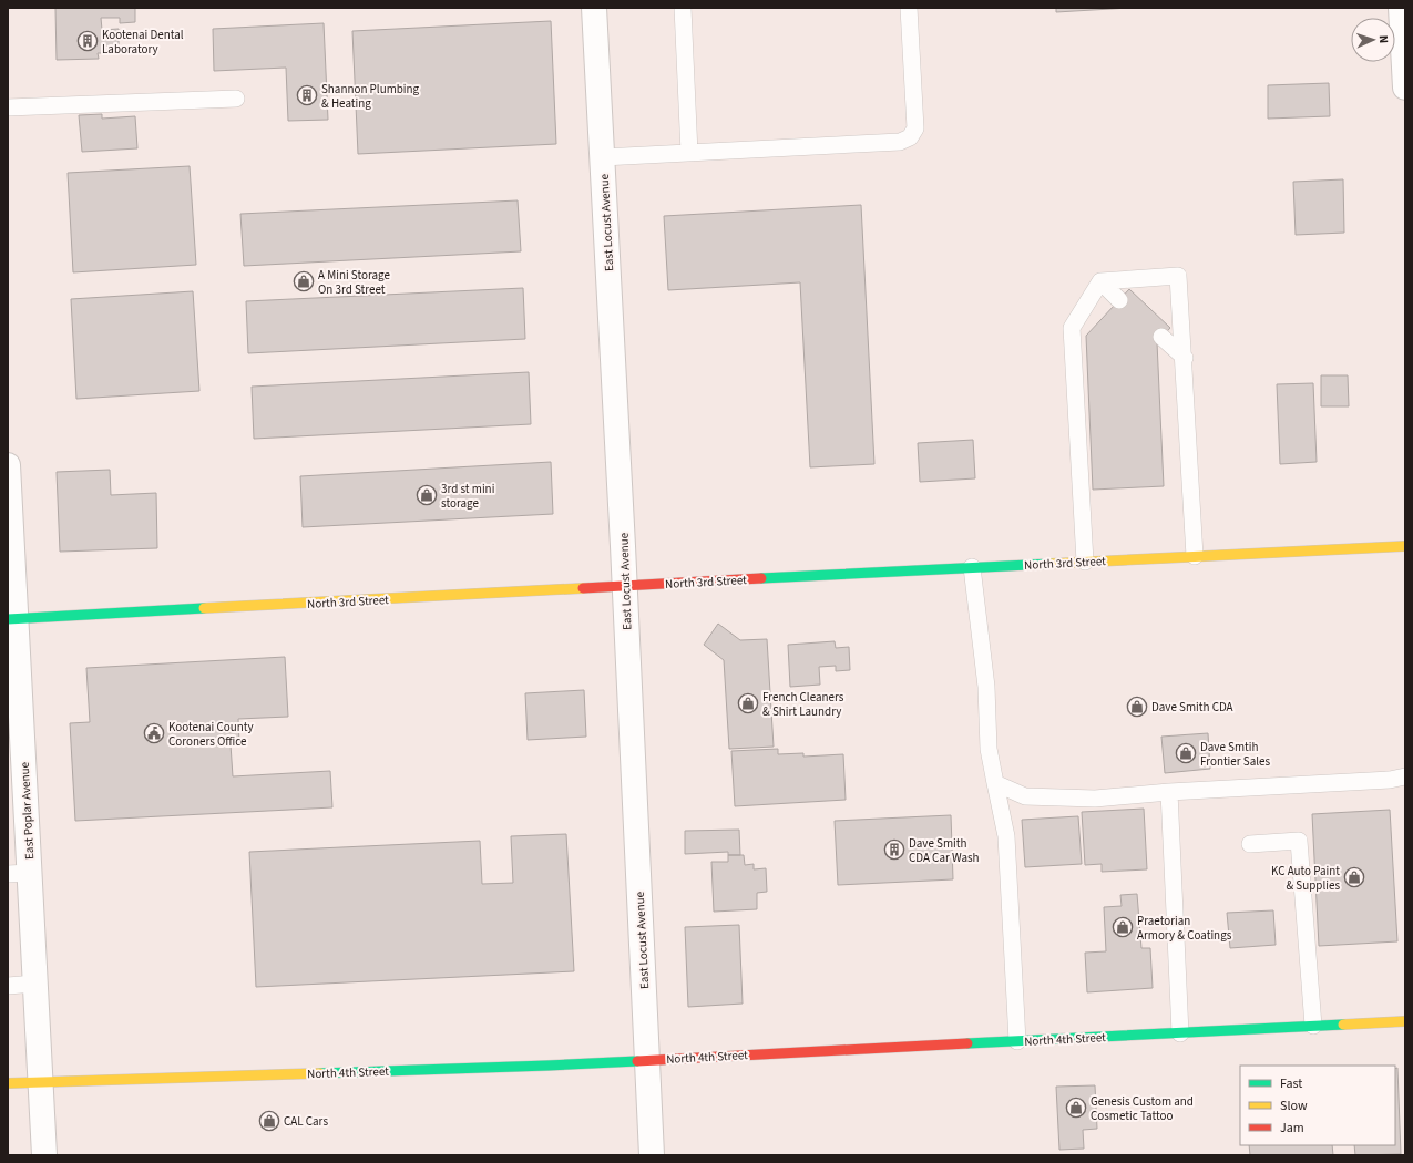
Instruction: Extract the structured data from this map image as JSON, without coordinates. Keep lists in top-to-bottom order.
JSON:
{
  "streets": {
    "main road": ["North 3rd Street", "North 4th Street"],
    "street": ["East Locust Avenue", "East Poplar Avenue"]
  },
  "crossings": [
    ["East Locust Avenue", "North 3rd Street"],
    ["East Locust Avenue", "North 4th Street"],
    ["North 3rd Street", "East Poplar Avenue"],
    ["East Poplar Avenue", "North 4th Street"]
  ],
  "places": {
    "building": ["Kootenai Dental Laboratory", "Shannon Plumbing & Heating", "Dave Smith CDA Car Wash"],
    "shop": [
      "A Mini Storage On 3rd Street",
      "3rd st mini storage",
      "French Cleaners & Shirt Laundry",
      "Dave Smith CDA",
      "Dave Smtih Frontier Sales",
      "KC Auto Paint & Supplies",
      "Praetorian Armory & Coatings",
      "Genesis Custom and Cosmetic Tattoo",
      "CAL Cars"
    ],
    "public building": ["Kootenai County Coroners Office"]
  },
  "legend": ["Fast", "Slow", "Jam"],
  "north": "right"
}
